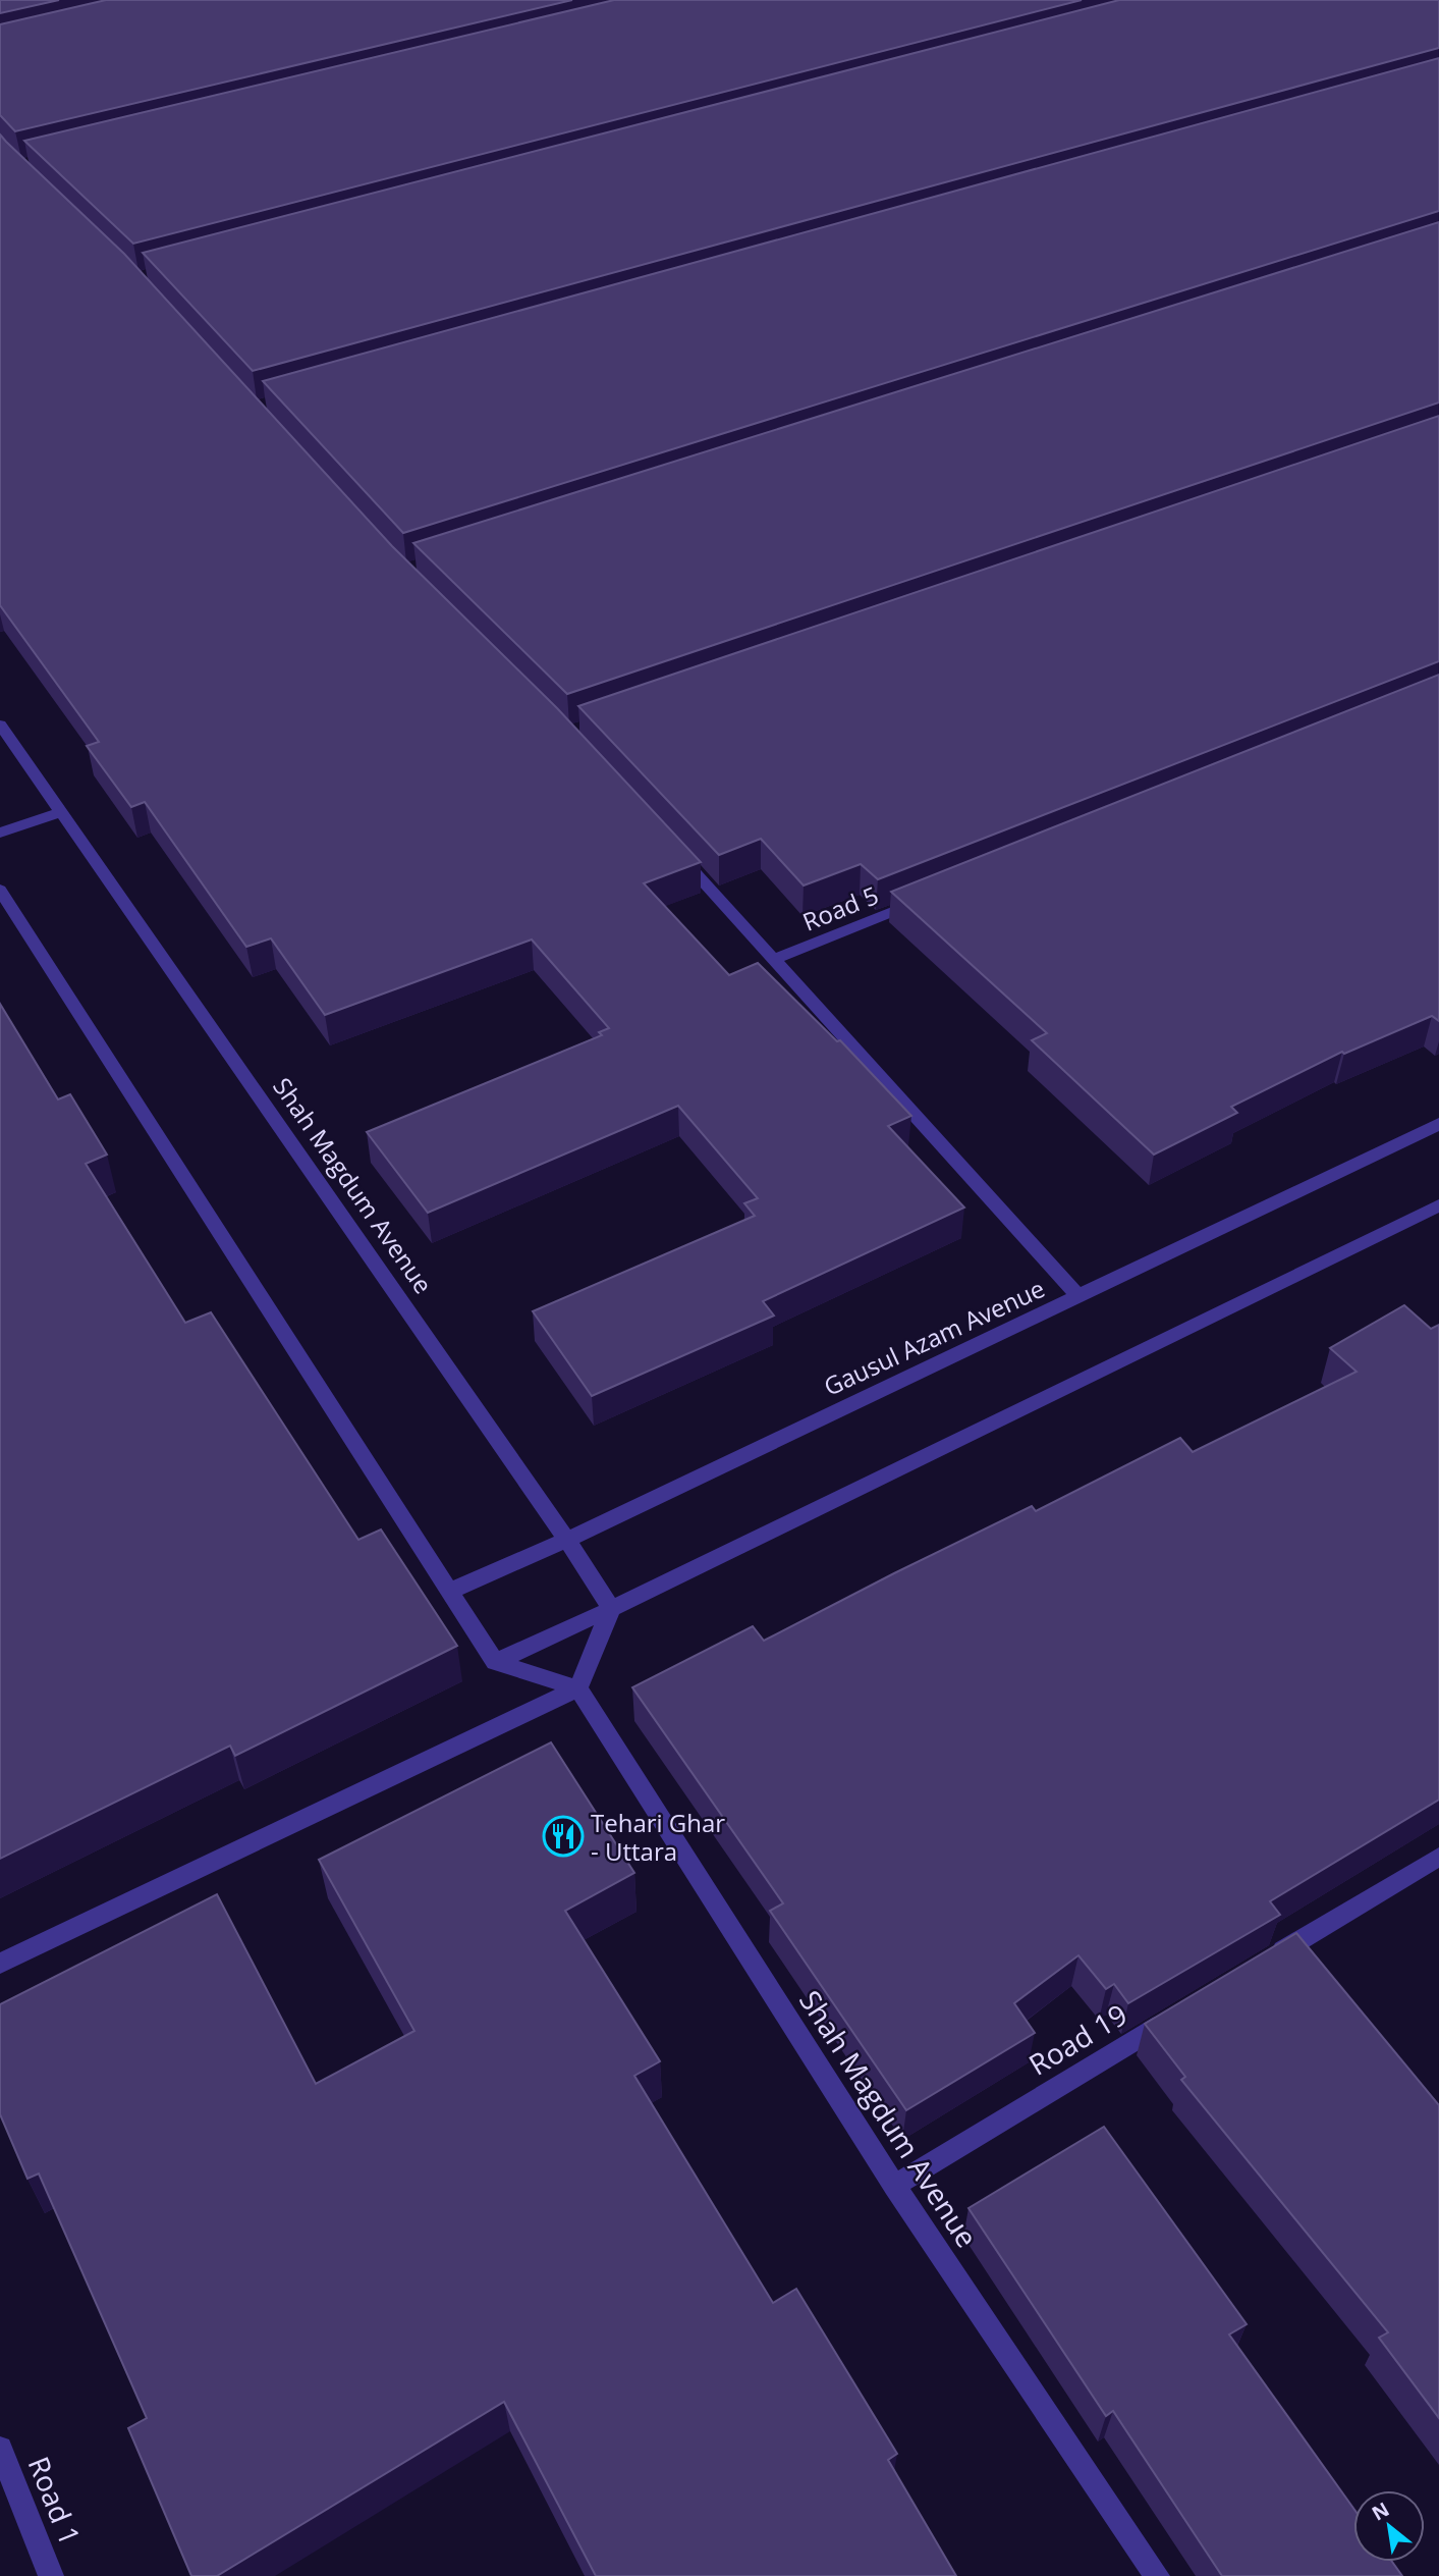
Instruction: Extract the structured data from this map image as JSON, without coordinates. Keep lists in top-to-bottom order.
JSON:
{
  "streets": {
    "street": [
      "Road 5",
      "Shah Magdum Avenue",
      "Gausul Azam Avenue",
      "Road 19",
      "Road 1"
    ]
  },
  "crossings": [
    ["Shah Magdum Avenue", "Gausul Azam Avenue"],
    ["Shah Magdum Avenue", "Road 19"]
  ],
  "places": {
    "restaurant": ["Tehari Ghar - Uttara"]
  },
  "north": "top left"
}
